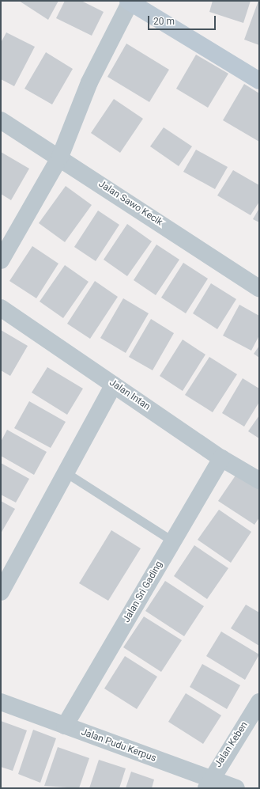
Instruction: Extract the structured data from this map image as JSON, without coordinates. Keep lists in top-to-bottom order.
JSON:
{
  "streets": {
    "street": [
      "Jalan Sawo Kecik",
      "Jalan Intan",
      "Jalan Sri Gading",
      "Jalan Keben",
      "Jalan Pudu Kerpus"
    ]
  },
  "crossings": [
    ["Jalan Intan", "Jalan Sri Gading"],
    ["Jalan Sri Gading", "Jalan Pudu Kerpus"],
    ["Jalan Keben", "Jalan Pudu Kerpus"]
  ],
  "scale_bar": "20 m"
}
